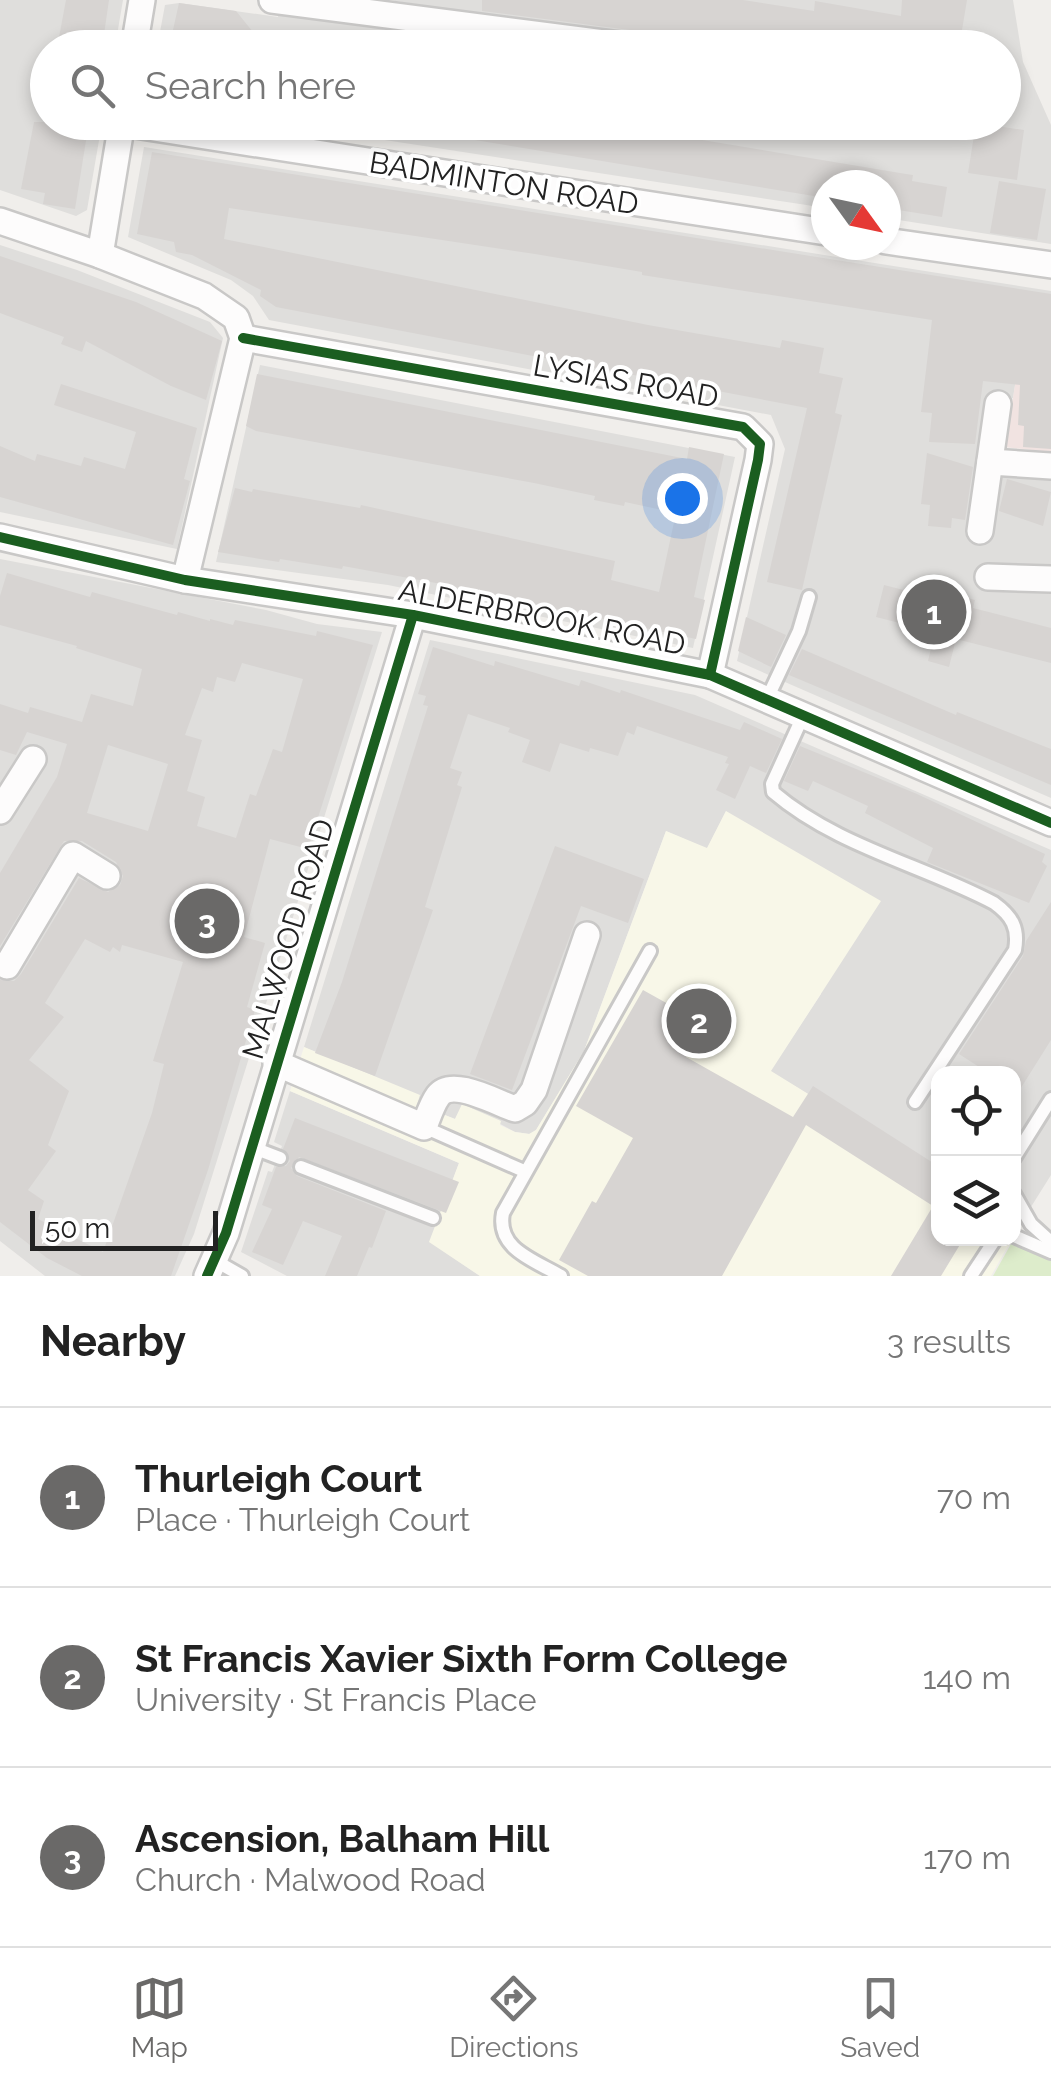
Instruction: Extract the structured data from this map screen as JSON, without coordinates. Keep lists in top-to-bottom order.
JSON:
{
  "streets": {
    "street": [
      "BADMINTON ROAD",
      "LYSIAS ROAD",
      "ALDERBROOK ROAD",
      "MALWOOD ROAD"
    ]
  },
  "crossings": [
    ["LYSIAS ROAD", "ALDERBROOK ROAD"],
    ["ALDERBROOK ROAD", "MALWOOD ROAD"]
  ],
  "scale_bar": "50 m",
  "north": "bottom right",
  "page": {
    "search": "Search here",
    "pins": ["1", "3", "2"],
    "scale": "50 m",
    "heading": ["Nearby", "3 results"],
    "list": [
      {
        "mark": "1",
        "name": "Thurleigh Court",
        "note": "Place · Thurleigh Court",
        "value": "70 m"
      },
      {
        "mark": "2",
        "name": "St Francis Xavier Sixth Form College",
        "note": "University · St Francis Place",
        "value": "140 m"
      },
      {
        "mark": "3",
        "name": "Ascension, Balham Hill",
        "note": "Church · Malwood Road",
        "value": "170 m"
      }
    ],
    "nav": ["Map", "Directions", "Saved"]
  }
}
